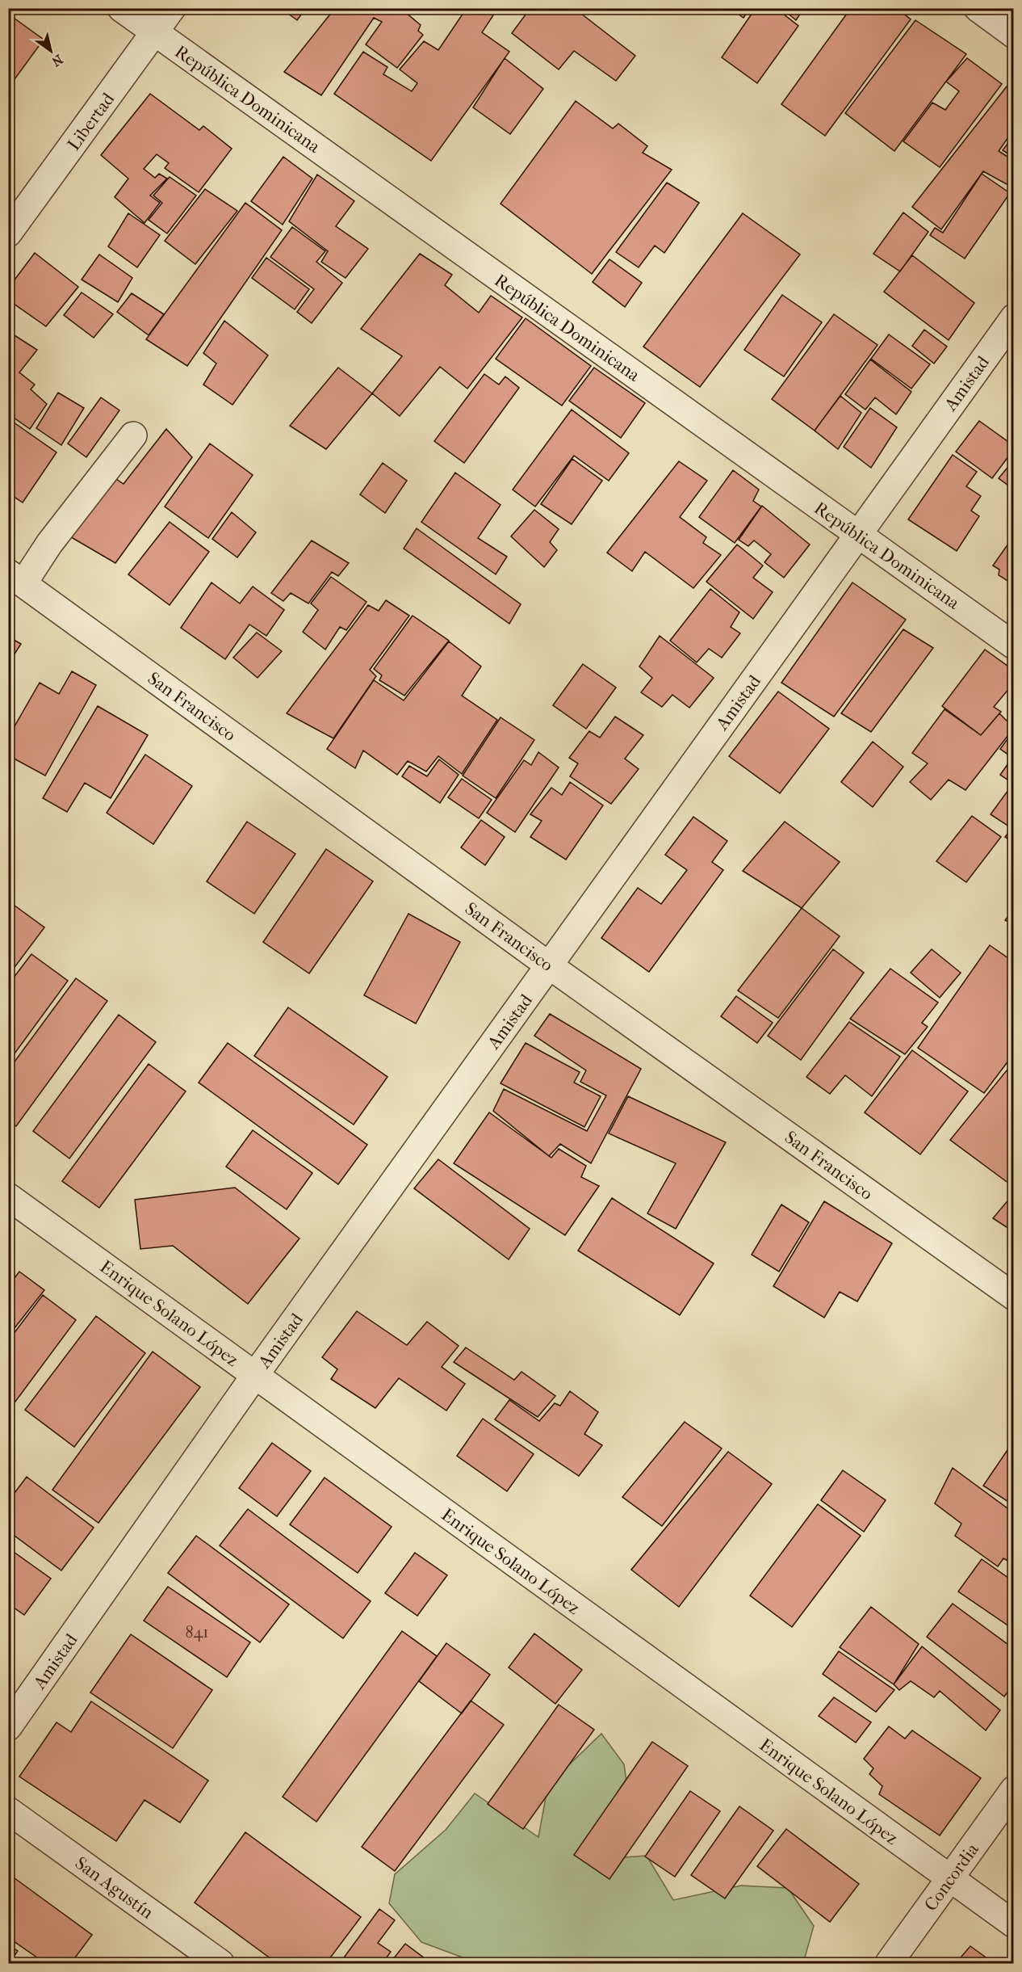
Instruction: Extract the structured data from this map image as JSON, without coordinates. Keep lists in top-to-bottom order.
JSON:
{
  "streets": {
    "street": [
      "República Dominicana",
      "Libertad",
      "Amistad",
      "San Francisco",
      "Enrique Solano López",
      "Concordia",
      "San Agustín"
    ]
  },
  "crossings": [
    ["República Dominicana", "Libertad"],
    ["República Dominicana", "Amistad"],
    ["Amistad", "San Francisco"],
    ["Amistad", "Enrique Solano López"],
    ["Enrique Solano López", "Concordia"]
  ],
  "house_numbers": ["841"],
  "north": "bottom right"
}
